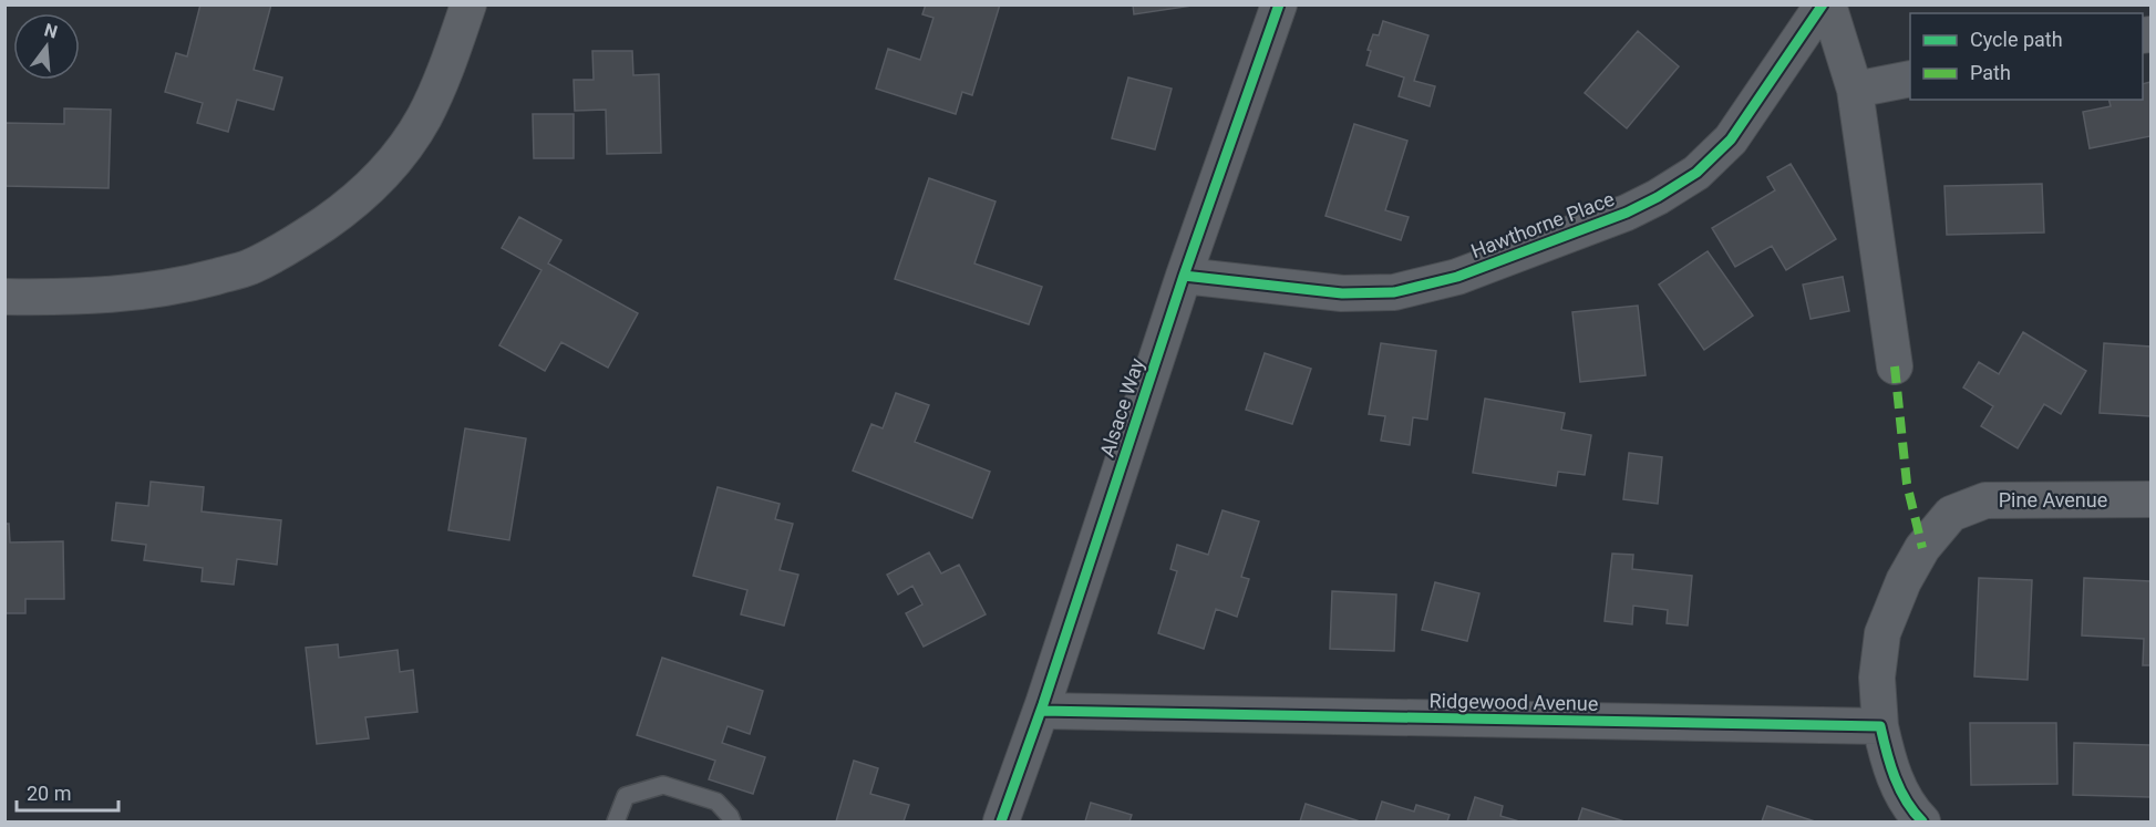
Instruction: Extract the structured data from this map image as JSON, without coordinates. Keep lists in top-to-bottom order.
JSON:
{
  "streets": {
    "street": [
      "Hawthorne Place",
      "Alsace Way",
      "Pine Avenue",
      "Ridgewood Avenue"
    ]
  },
  "crossings": [
    ["Hawthorne Place", "Alsace Way"],
    ["Alsace Way", "Ridgewood Avenue"],
    ["Pine Avenue", "Ridgewood Avenue"]
  ],
  "legend": ["Cycle path", "Path"],
  "scale_bar": "20 m",
  "north": "top"
}
